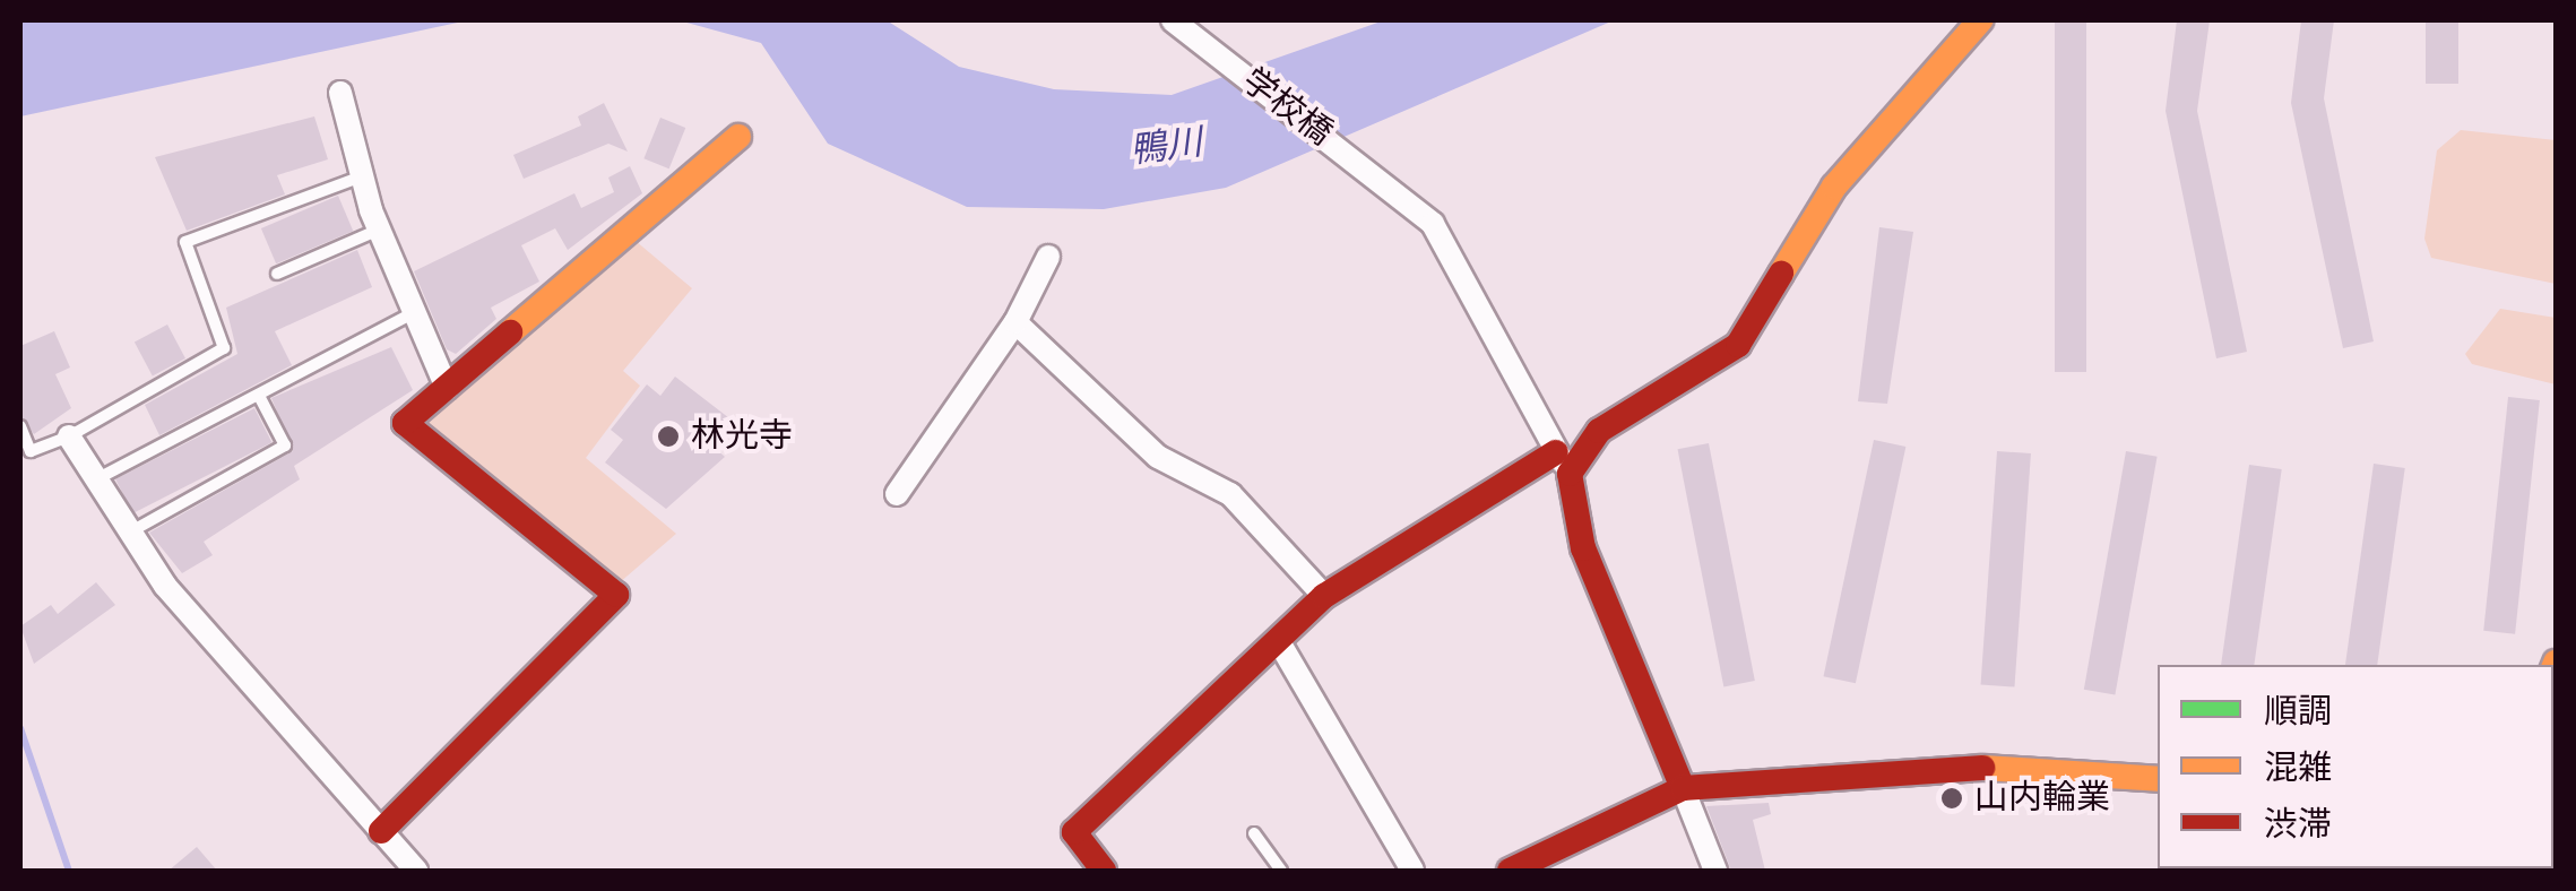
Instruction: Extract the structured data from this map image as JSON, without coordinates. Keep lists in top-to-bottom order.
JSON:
{
  "streets": {
    "street": ["学校橋"]
  },
  "water": ["鴨川"],
  "places": ["林光寺", "山内輪業"],
  "legend": ["順調", "混雑", "渋滞"]
}
